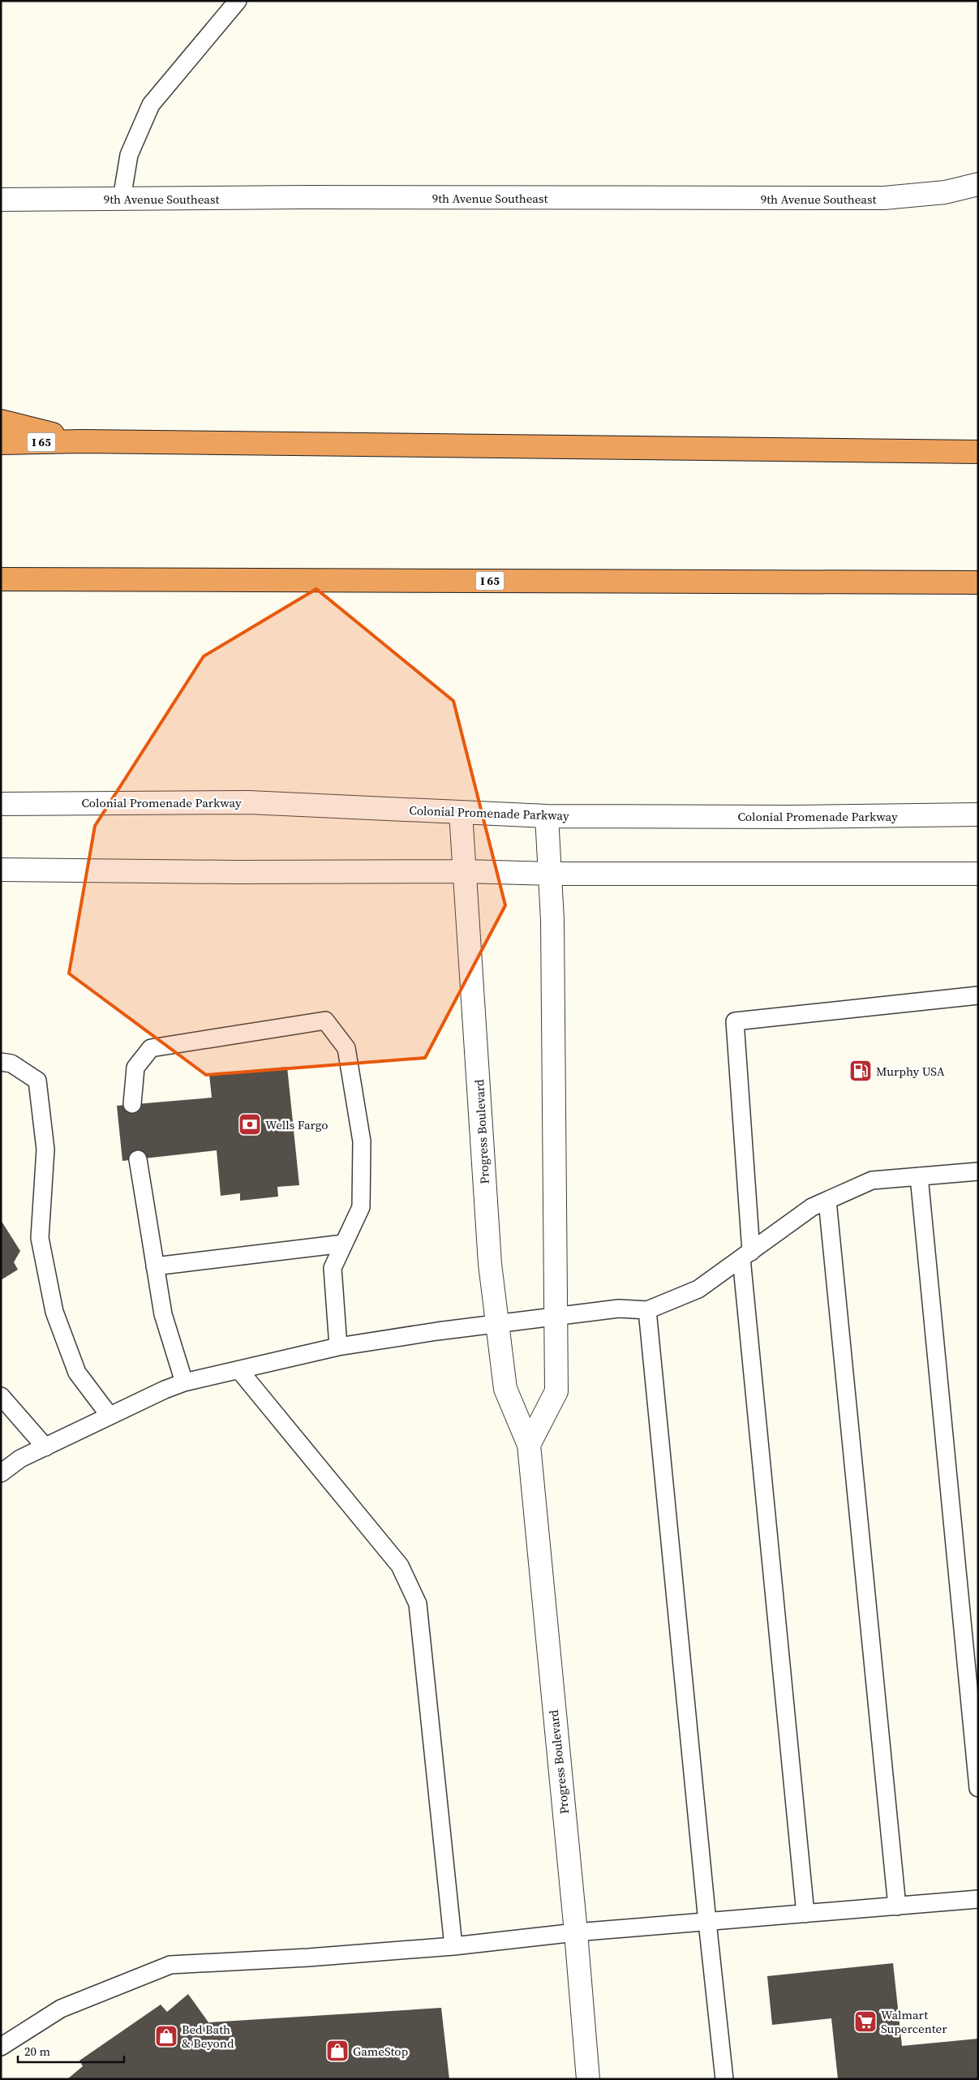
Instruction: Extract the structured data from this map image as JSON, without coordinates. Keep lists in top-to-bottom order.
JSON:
{
  "streets": {
    "highway": ["I 65"],
    "street": ["9th Avenue Southeast", "Colonial Promenade Parkway", "Progress Boulevard"]
  },
  "crossings": [
    ["Colonial Promenade Parkway", "Progress Boulevard"]
  ],
  "places": {
    "fuel station": ["Murphy USA"],
    "bank": ["Wells Fargo"],
    "supermarket": ["Walmart Supercenter"],
    "shop": ["Bed Bath & Beyond", "GameStop"]
  },
  "scale_bar": "20 m"
}
